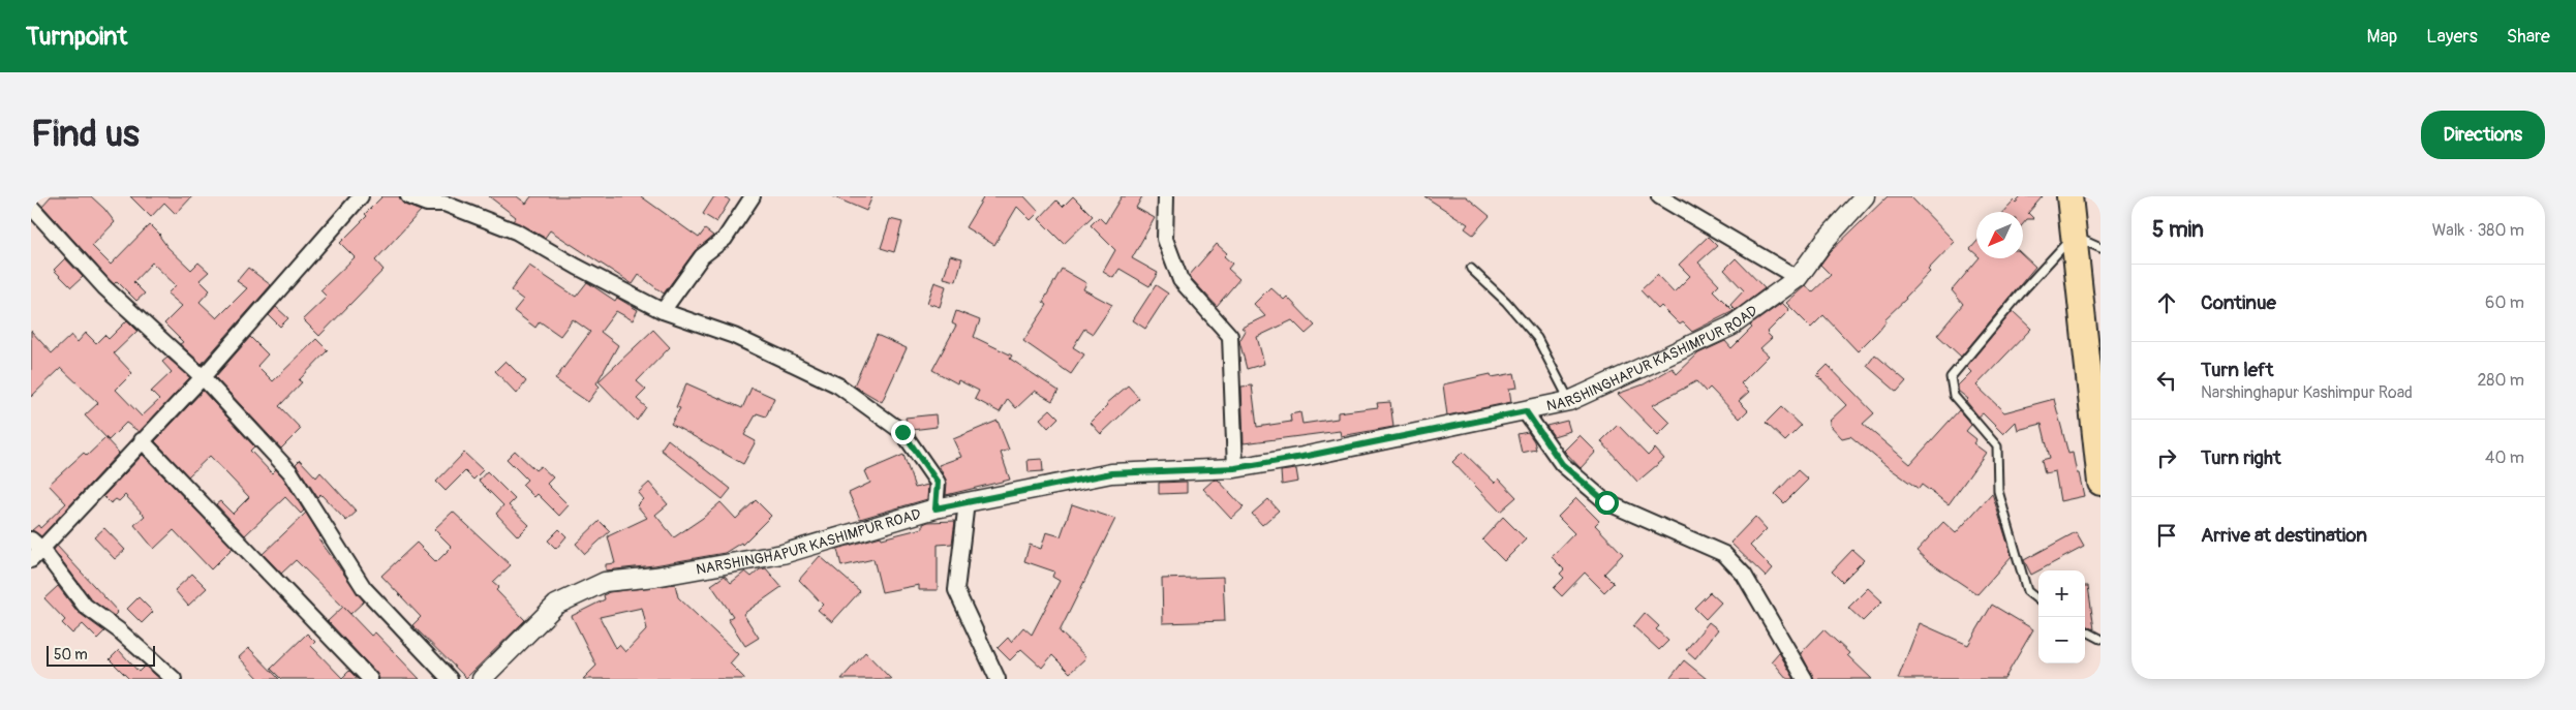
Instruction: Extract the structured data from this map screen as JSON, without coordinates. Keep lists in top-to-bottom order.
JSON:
{
  "streets": {
    "street": ["NARSHINGHAPUR KASHIMPUR ROAD"]
  },
  "scale_bar": "50 m",
  "north": "bottom left",
  "page": {
    "header": "Turnpoint",
    "nav": ["Map", "Layers", "Share"],
    "buttons": "Directions",
    "title": "Find us",
    "heading": ["5 min", "Walk · 380 m"],
    "list": [
      ["Continue", "60 m"],
      ["Turn left", "Narshinghapur Kashimpur Road", "280 m"],
      ["Turn right", "40 m"],
      "Arrive at destination"
    ],
    "map_buttons": ["+", "−"],
    "scale": "50 m"
  }
}
